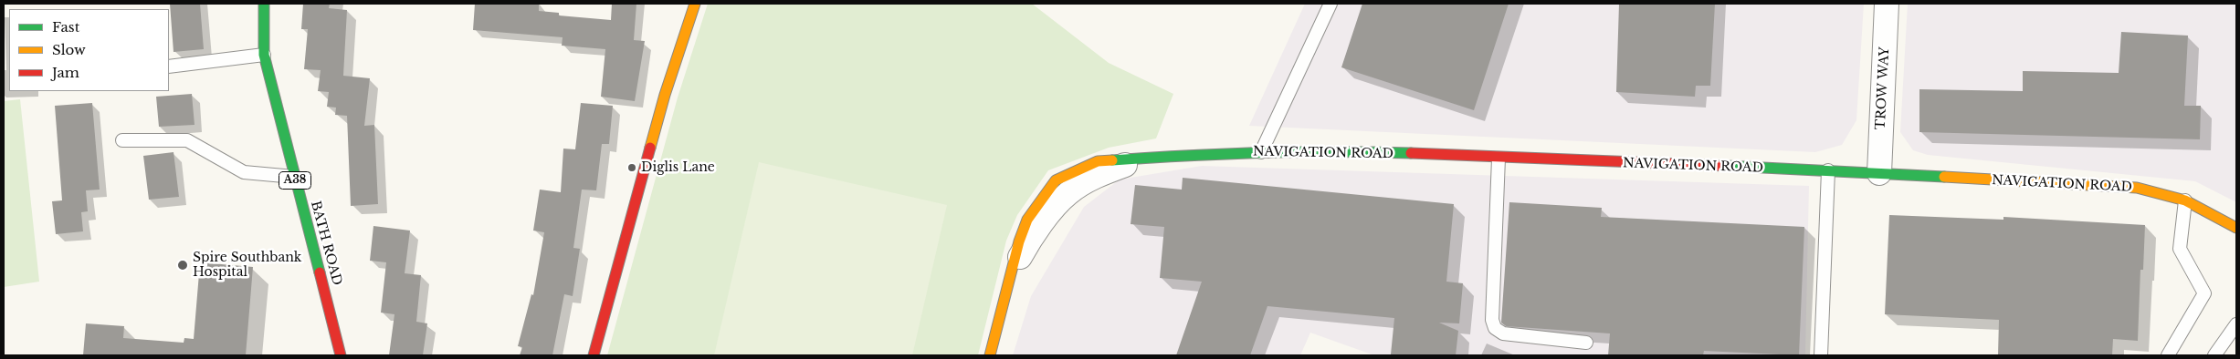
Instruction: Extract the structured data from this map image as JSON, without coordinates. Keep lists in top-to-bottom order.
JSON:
{
  "streets": {
    "street": [
      "TROW WAY",
      "NAVIGATION ROAD",
      "A38",
      "BATH ROAD"
    ]
  },
  "crossings": [
    ["TROW WAY", "NAVIGATION ROAD"]
  ],
  "places": ["Diglis Lane", "Spire Southbank Hospital"],
  "legend": ["Fast", "Slow", "Jam"]
}
